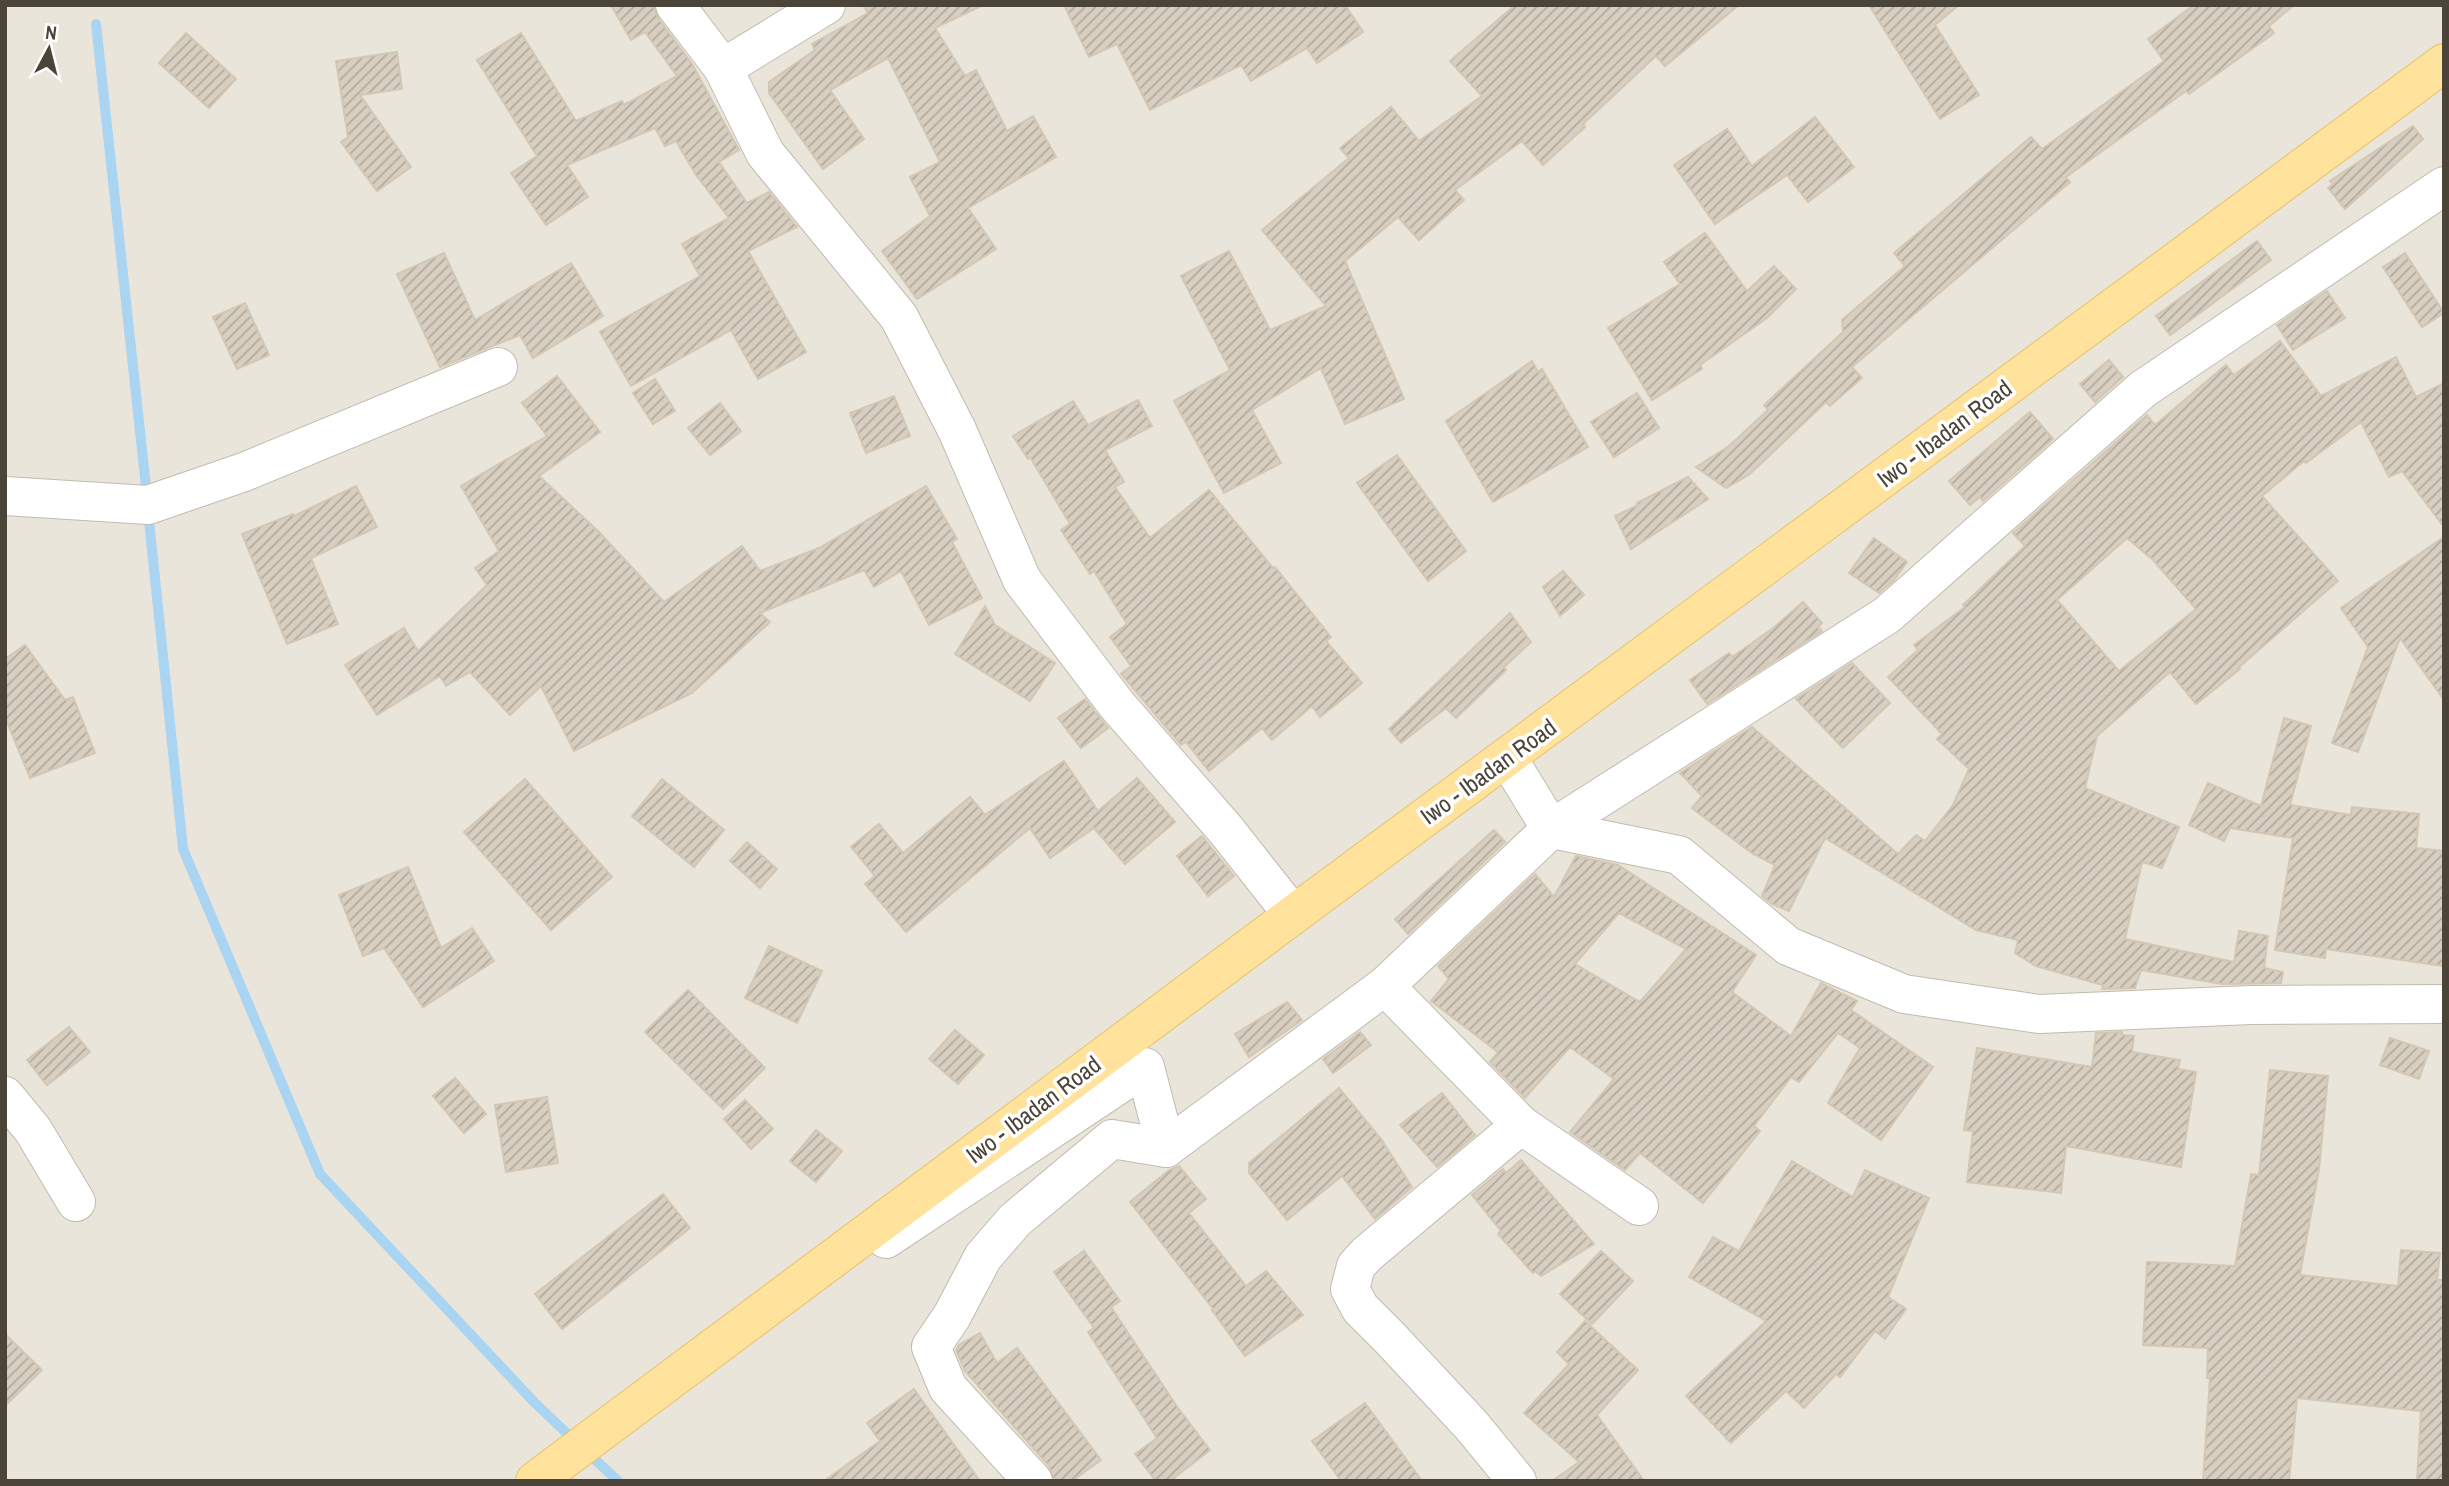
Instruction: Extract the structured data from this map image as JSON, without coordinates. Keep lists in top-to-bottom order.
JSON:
{
  "streets": {
    "main road": ["Iwo - Ibadan Road"]
  },
  "north": "top"
}
